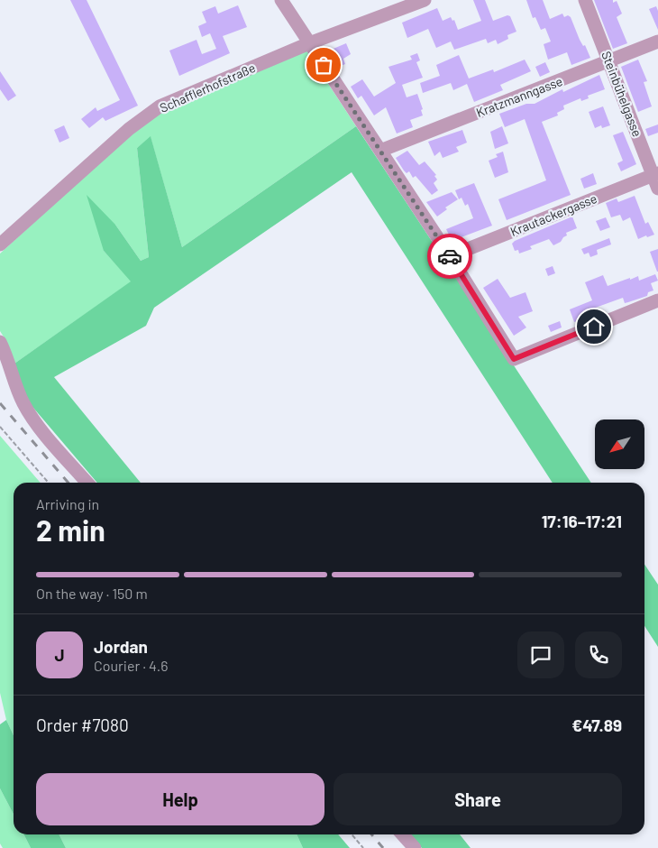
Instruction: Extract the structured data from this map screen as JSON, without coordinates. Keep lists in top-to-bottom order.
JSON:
{
  "streets": {
    "street": [
      "Schafflerhofstraße",
      "Steinbühelgasse",
      "Kratzmanngasse",
      "Krautackergasse"
    ]
  },
  "crossings": [
    ["Steinbühelgasse", "Kratzmanngasse"],
    ["Steinbühelgasse", "Krautackergasse"]
  ],
  "north": "bottom left",
  "page": {
    "heading": ["2 min", "Arriving in", "17:16–17:21"],
    "panel": [
      "Jordan",
      "Courier · 4.6",
      "Order #7080",
      "€47.89"
    ],
    "bar": "On the way · 150 m",
    "round": "J",
    "buttons": ["Help", "Share"]
  }
}
